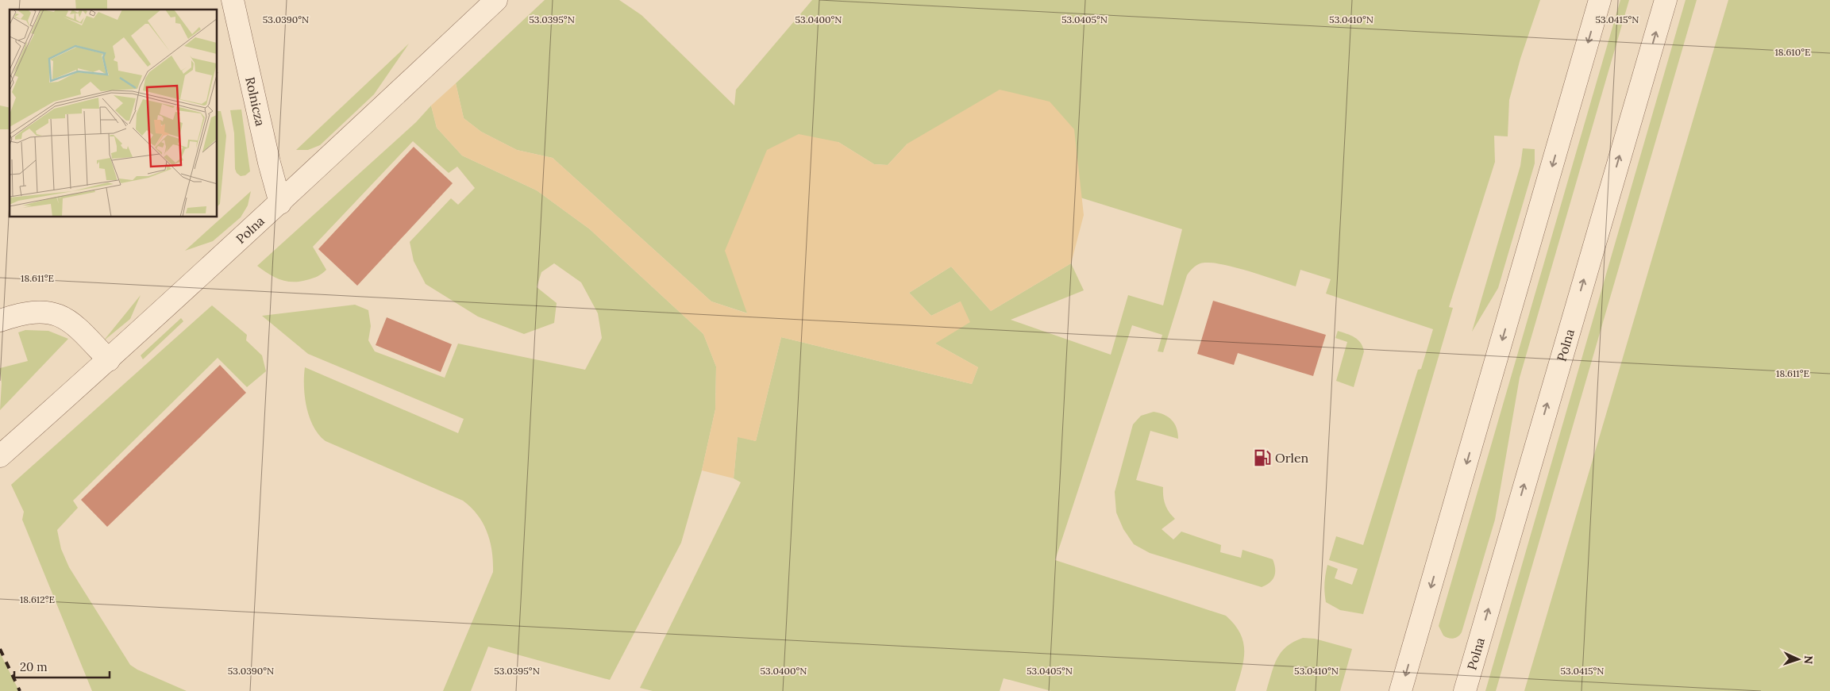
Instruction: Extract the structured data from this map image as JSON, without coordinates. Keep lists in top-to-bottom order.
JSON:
{
  "streets": {
    "street": ["Rolnicza", "Polna"]
  },
  "crossings": [
    ["Rolnicza", "Polna"]
  ],
  "places": {
    "fuel station": ["Orlen"]
  },
  "scale_bar": "20 m",
  "north": "right",
  "coordinates": [
    "53.0390°N",
    "53.0395°N",
    "53.0400°N",
    "53.0405°N",
    "53.0410°N",
    "53.0415°N",
    "18.610°E",
    "18.611°E",
    "18.612°E"
  ]
}
